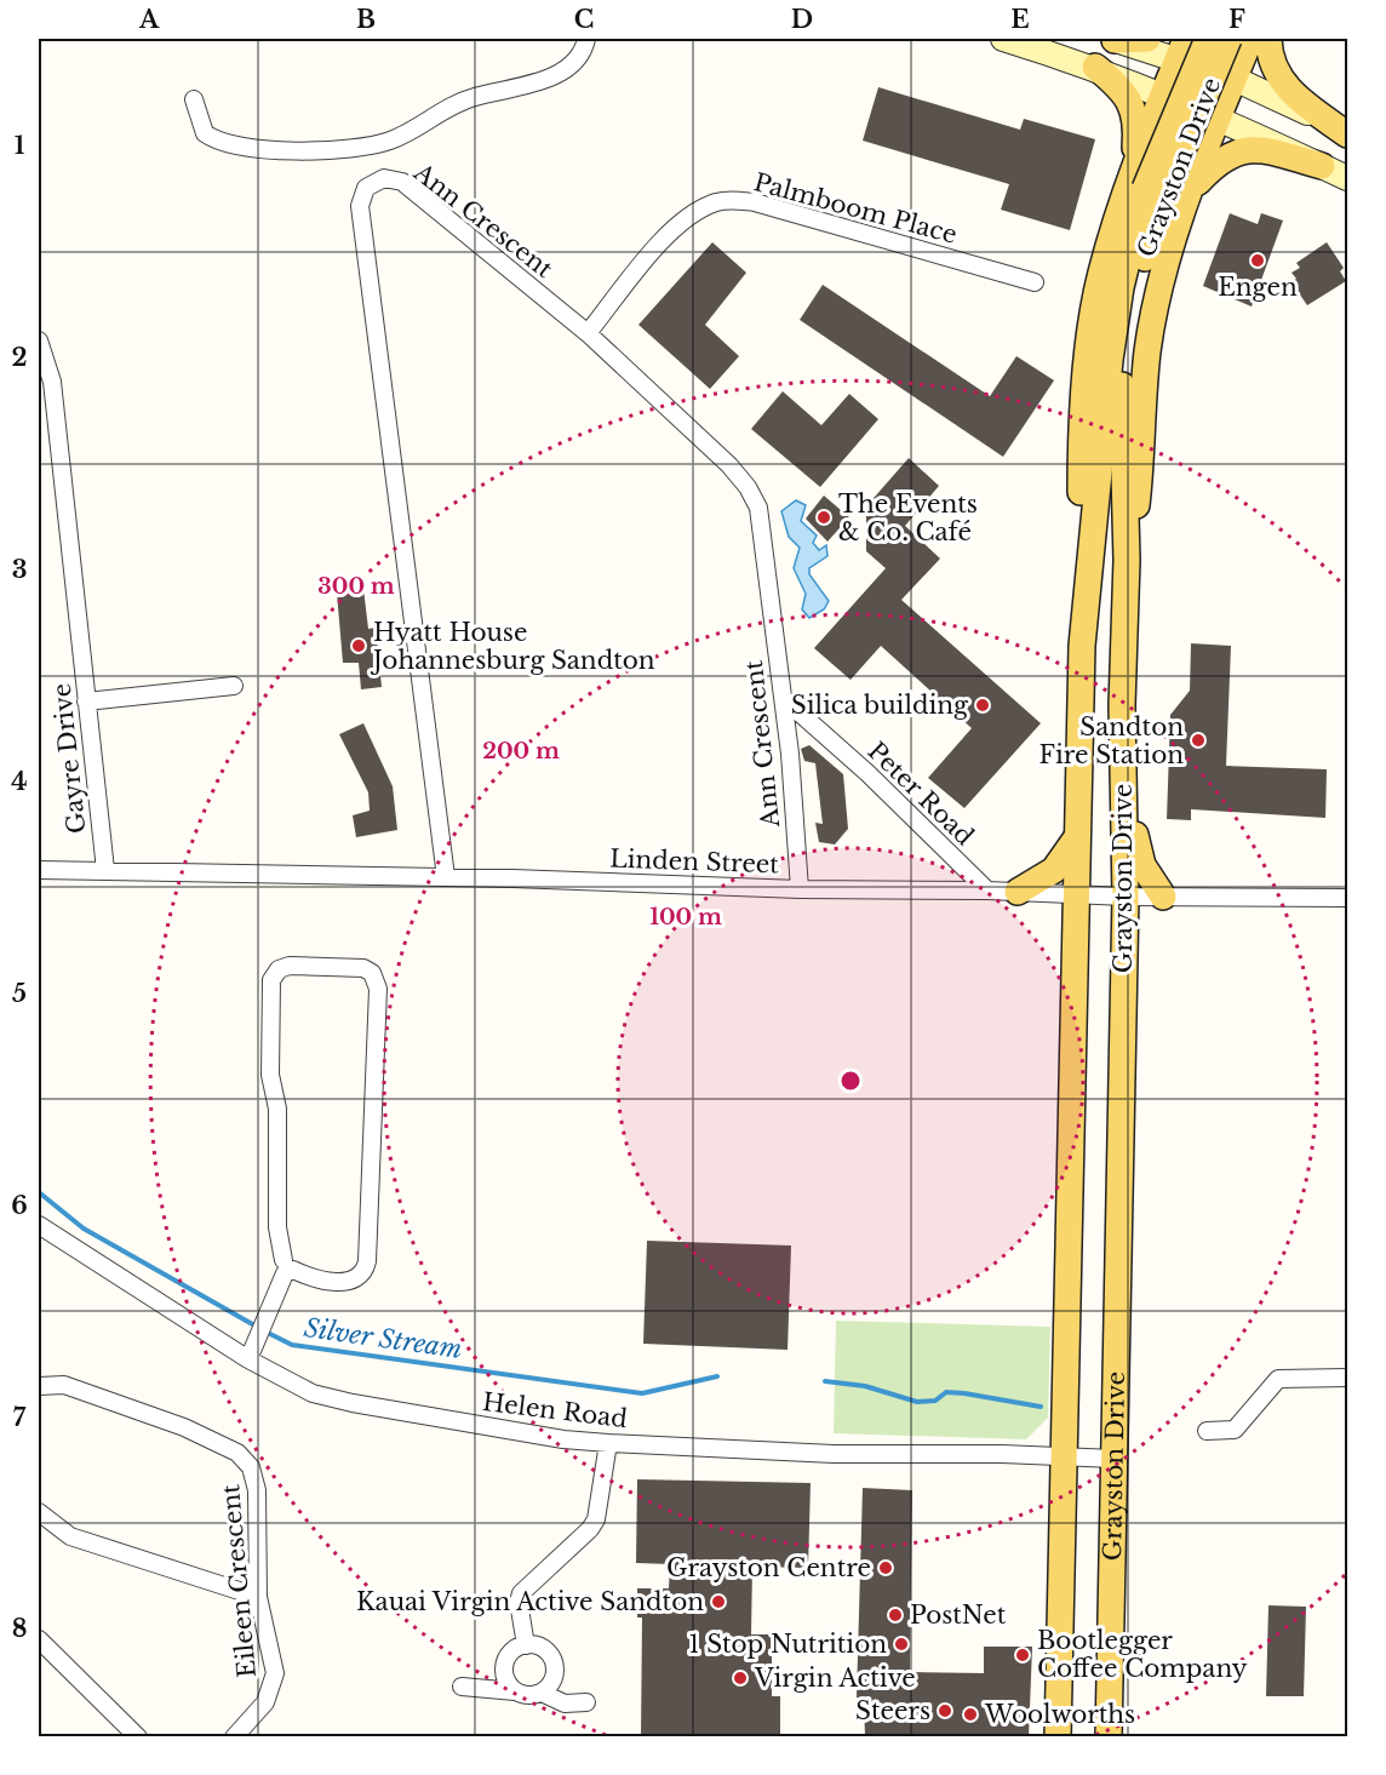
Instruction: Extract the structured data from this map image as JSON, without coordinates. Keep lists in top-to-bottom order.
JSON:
{
  "streets": {
    "main road": ["Grayston Drive"],
    "street": [
      "Palmboom Place",
      "Ann Crescent",
      "Gayre Drive",
      "Peter Road",
      "Linden Street",
      "Helen Road",
      "Eileen Crescent"
    ]
  },
  "crossings": [
    ["Grayston Drive", "Linden Street"],
    ["Grayston Drive", "Helen Road"],
    ["Palmboom Place", "Ann Crescent"],
    ["Ann Crescent", "Peter Road"],
    ["Ann Crescent", "Linden Street"],
    ["Gayre Drive", "Linden Street"],
    ["Peter Road", "Linden Street"]
  ],
  "water": ["Silver Stream"],
  "places": [
    "Engen",
    "The Events & Co. Café",
    "Hyatt House Johannesburg Sandton",
    "Silica building",
    "Sandton Fire Station",
    "Grayston Centre",
    "Kauai Virgin Active Sandton",
    "PostNet",
    "1 Stop Nutrition",
    "Bootlegger Coffee Company",
    "Virgin Active",
    "Steers",
    "Woolworths"
  ],
  "grid": {
    "columns": [
      "A",
      "B",
      "C",
      "D",
      "E",
      "F"
    ],
    "rows": [
      "1",
      "2",
      "3",
      "4",
      "5",
      "6",
      "7",
      "8"
    ]
  },
  "rings": ["300 m", "200 m", "100 m"]
}
